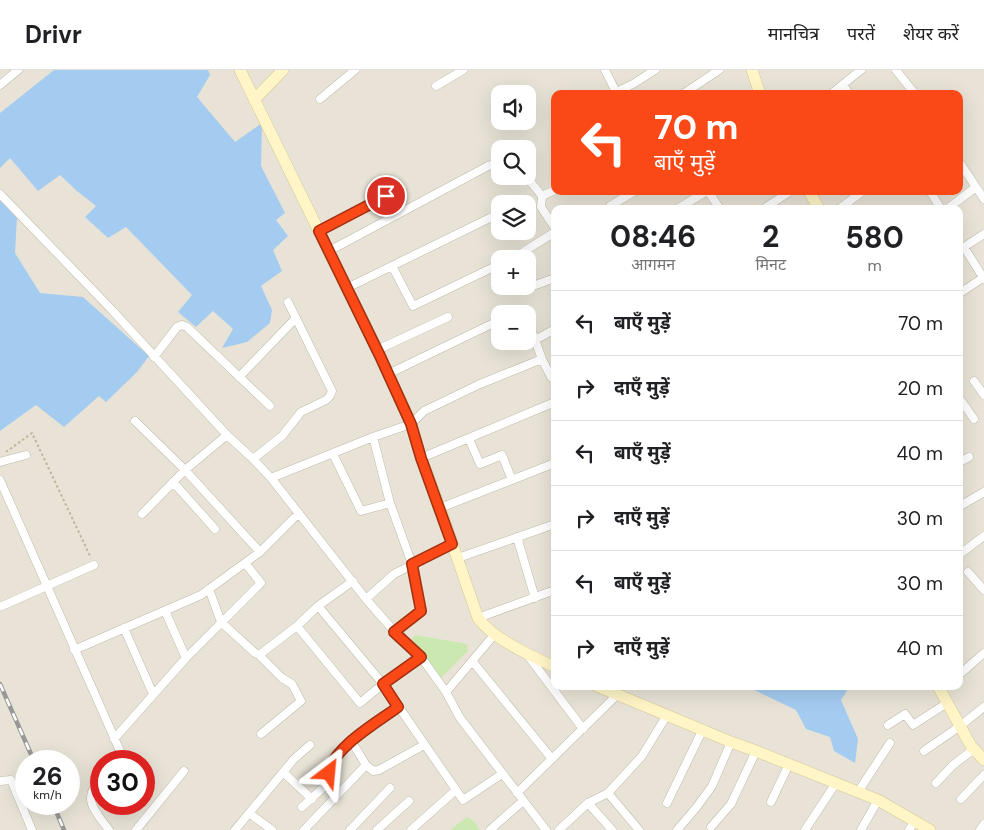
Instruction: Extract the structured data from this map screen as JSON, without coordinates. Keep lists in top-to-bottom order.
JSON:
{
  "page": {
    "header": "Drivr",
    "nav": ["मानचित्र", "परतें", "शेयर करें"],
    "map_buttons": ["+", "−"],
    "turn": ["70 m", "बाएँ मुड़ें"],
    "eta": [
      "08:46",
      "आगमन",
      "2",
      "मिनट",
      "580",
      "m"
    ],
    "list": [
      {
        "name": "बाएँ मुड़ें",
        "value": "70 m"
      },
      {
        "name": "दाएँ मुड़ें",
        "value": "20 m"
      },
      {
        "name": "बाएँ मुड़ें",
        "value": "40 m"
      },
      {
        "name": "दाएँ मुड़ें",
        "value": "30 m"
      },
      {
        "name": "बाएँ मुड़ें",
        "value": "30 m"
      },
      {
        "name": "दाएँ मुड़ें",
        "value": "40 m"
      }
    ],
    "speed": "26 km/h",
    "limit": "30"
  }
}
